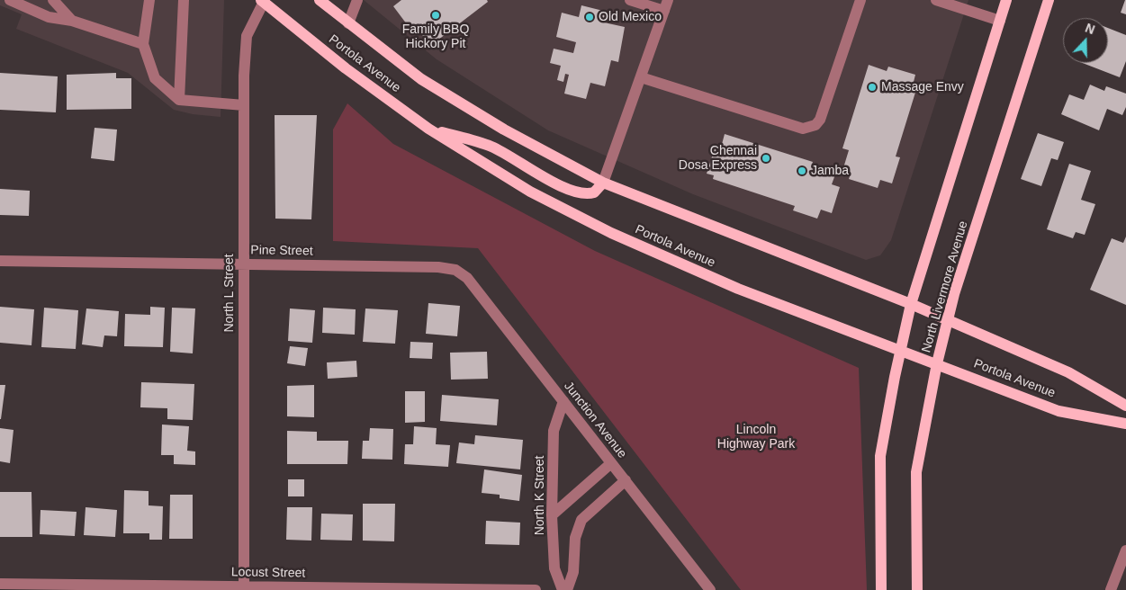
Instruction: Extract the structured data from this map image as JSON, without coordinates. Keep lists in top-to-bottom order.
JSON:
{
  "streets": {
    "main road": ["Portola Avenue", "North Livermore Avenue"],
    "street": [
      "Pine Street",
      "North L Street",
      "Junction Avenue",
      "North K Street",
      "Locust Street"
    ]
  },
  "crossings": [
    ["Portola Avenue", "North Livermore Avenue"],
    ["Portola Avenue", "North L Street"],
    ["Pine Street", "North L Street"],
    ["Pine Street", "Junction Avenue"],
    ["North L Street", "Locust Street"],
    ["Junction Avenue", "North K Street"]
  ],
  "parks": ["Lincoln Highway Park"],
  "places": [
    "Family BBQ Hickory Pit",
    "Old Mexico",
    "Massage Envy",
    "Chennai Dosa Express",
    "Jamba"
  ],
  "north": "top"
}
